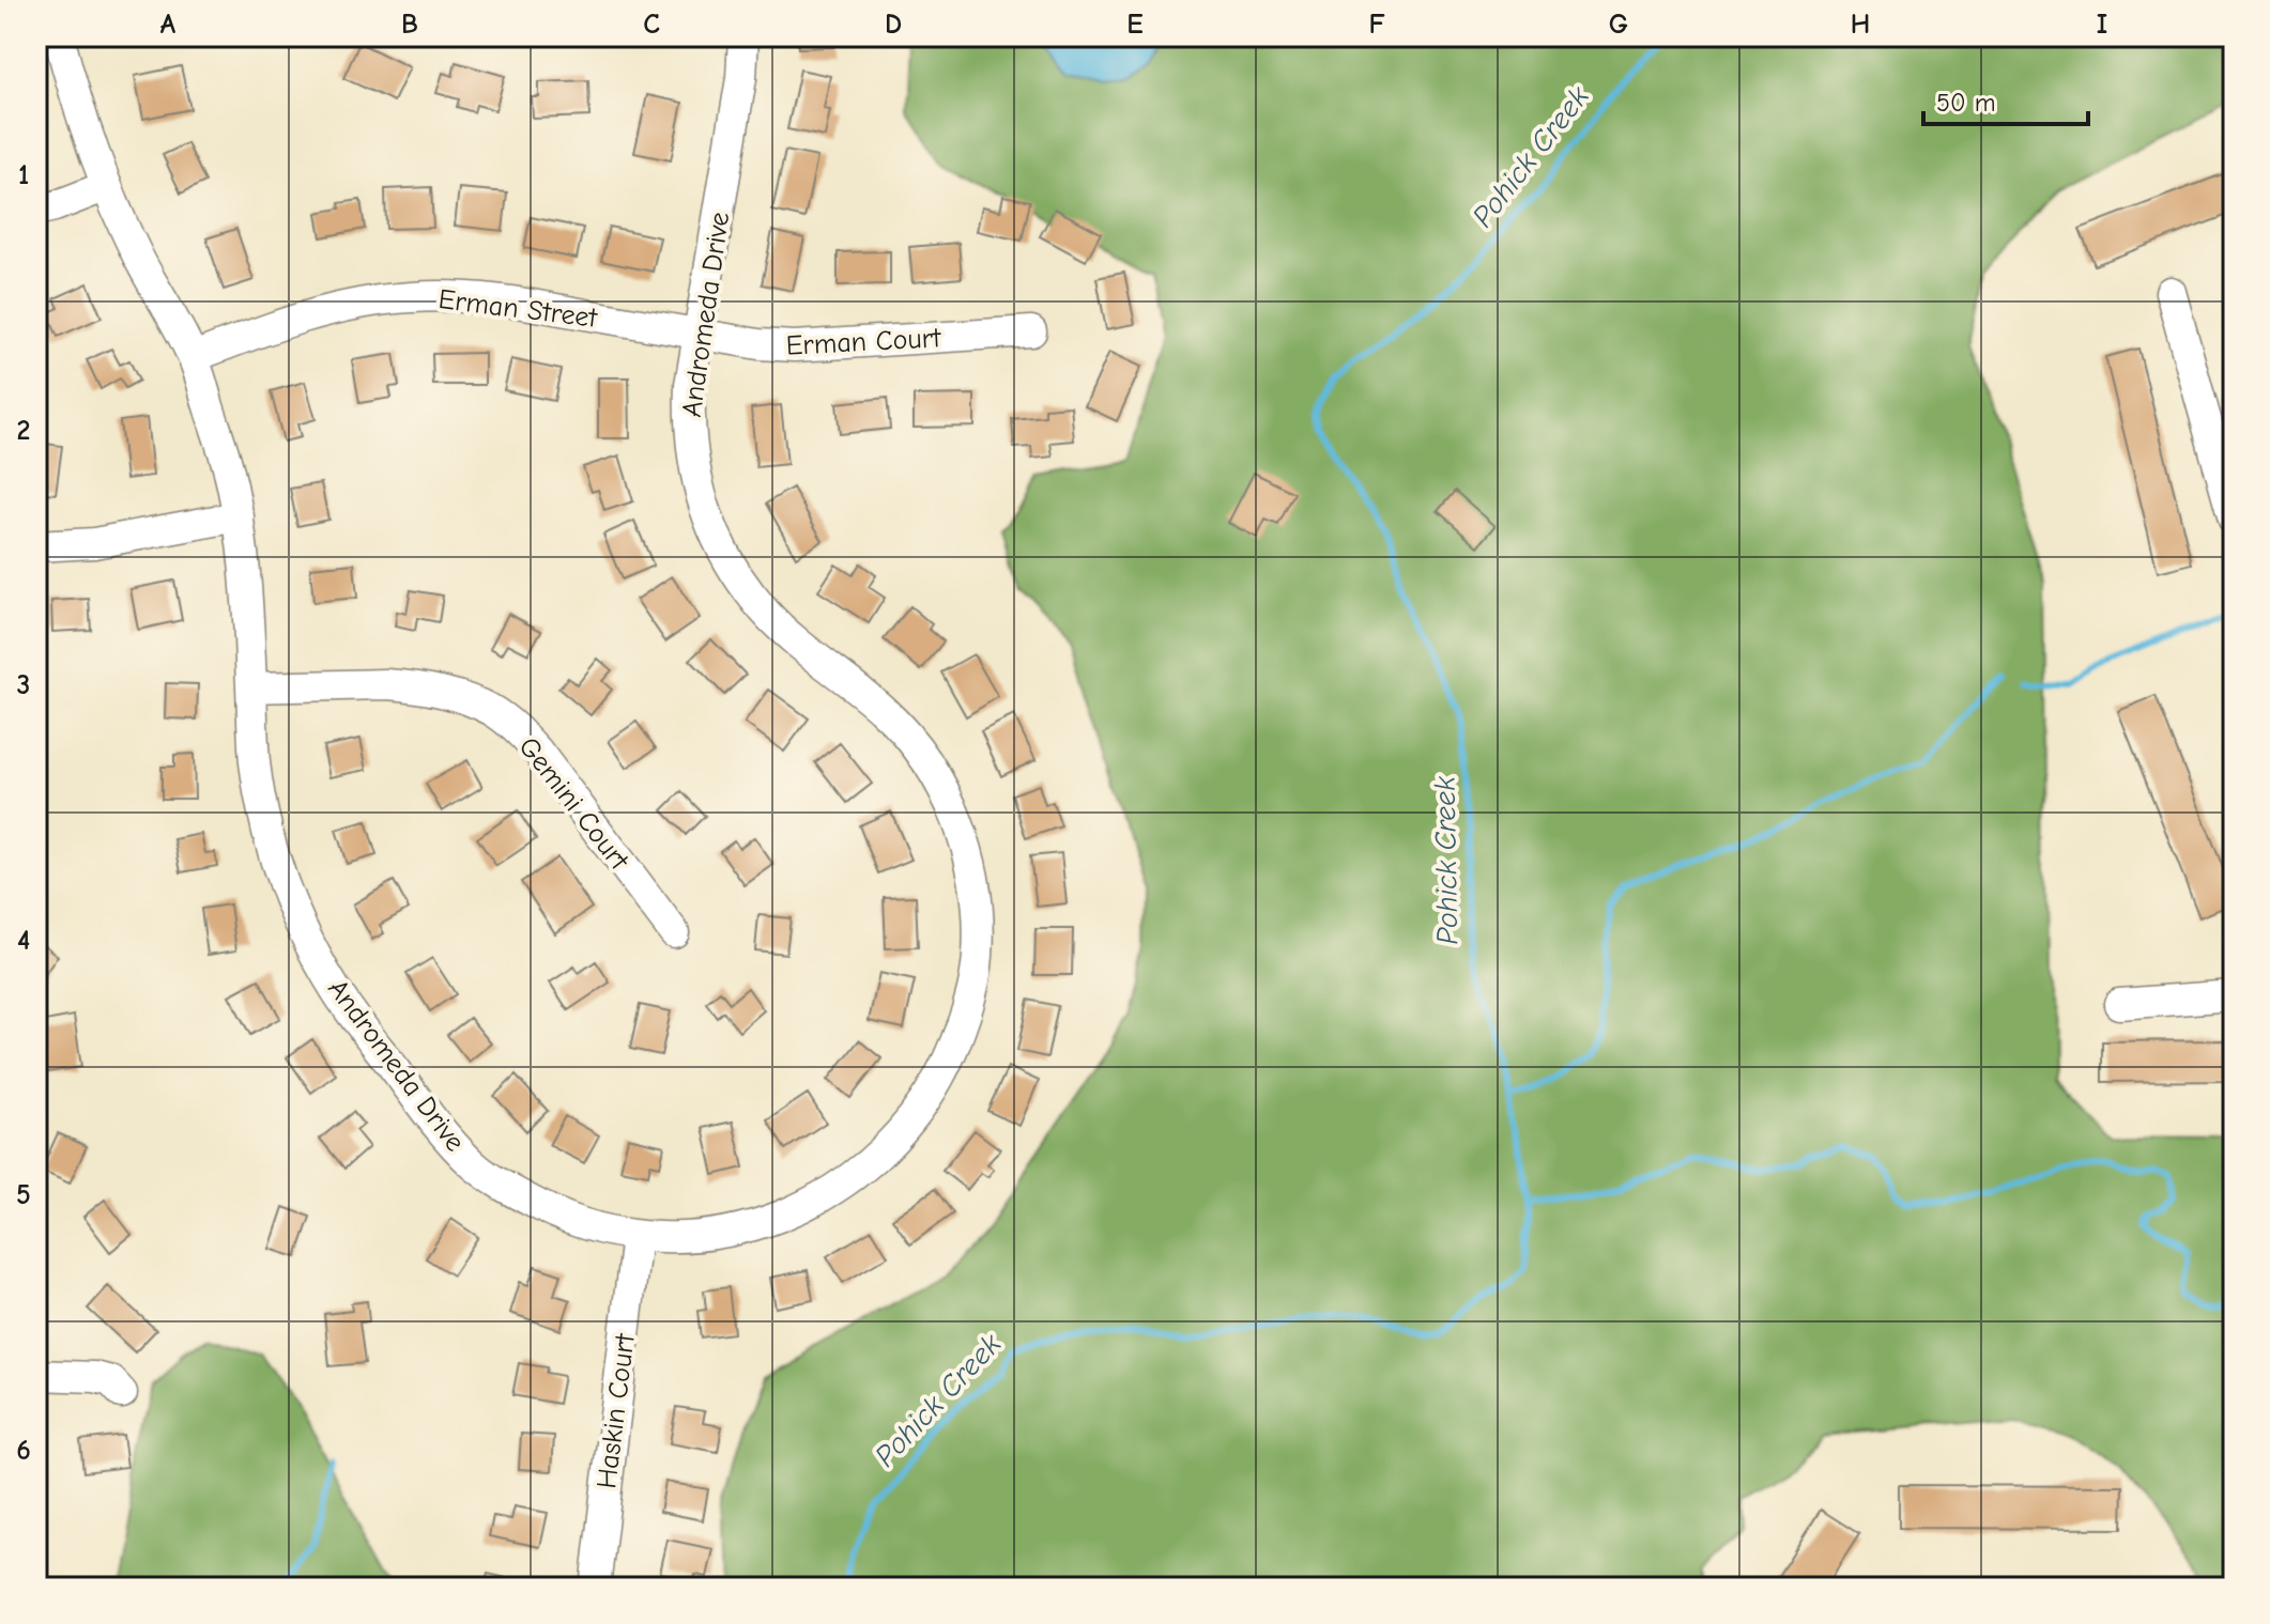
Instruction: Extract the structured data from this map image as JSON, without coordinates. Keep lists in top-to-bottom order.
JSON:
{
  "streets": {
    "street": [
      "Erman Street",
      "Andromeda Drive",
      "Erman Court",
      "Gemini Court",
      "Haskin Court"
    ]
  },
  "crossings": [
    ["Erman Street", "Andromeda Drive"],
    ["Erman Street", "Erman Court"],
    ["Andromeda Drive", "Erman Court"],
    ["Andromeda Drive", "Gemini Court"],
    ["Andromeda Drive", "Haskin Court"]
  ],
  "water": ["Pohick Creek"],
  "scale_bar": "50 m",
  "grid": {
    "columns": [
      "A",
      "B",
      "C",
      "D",
      "E",
      "F",
      "G",
      "H",
      "I"
    ],
    "rows": [
      "1",
      "2",
      "3",
      "4",
      "5",
      "6"
    ]
  }
}
